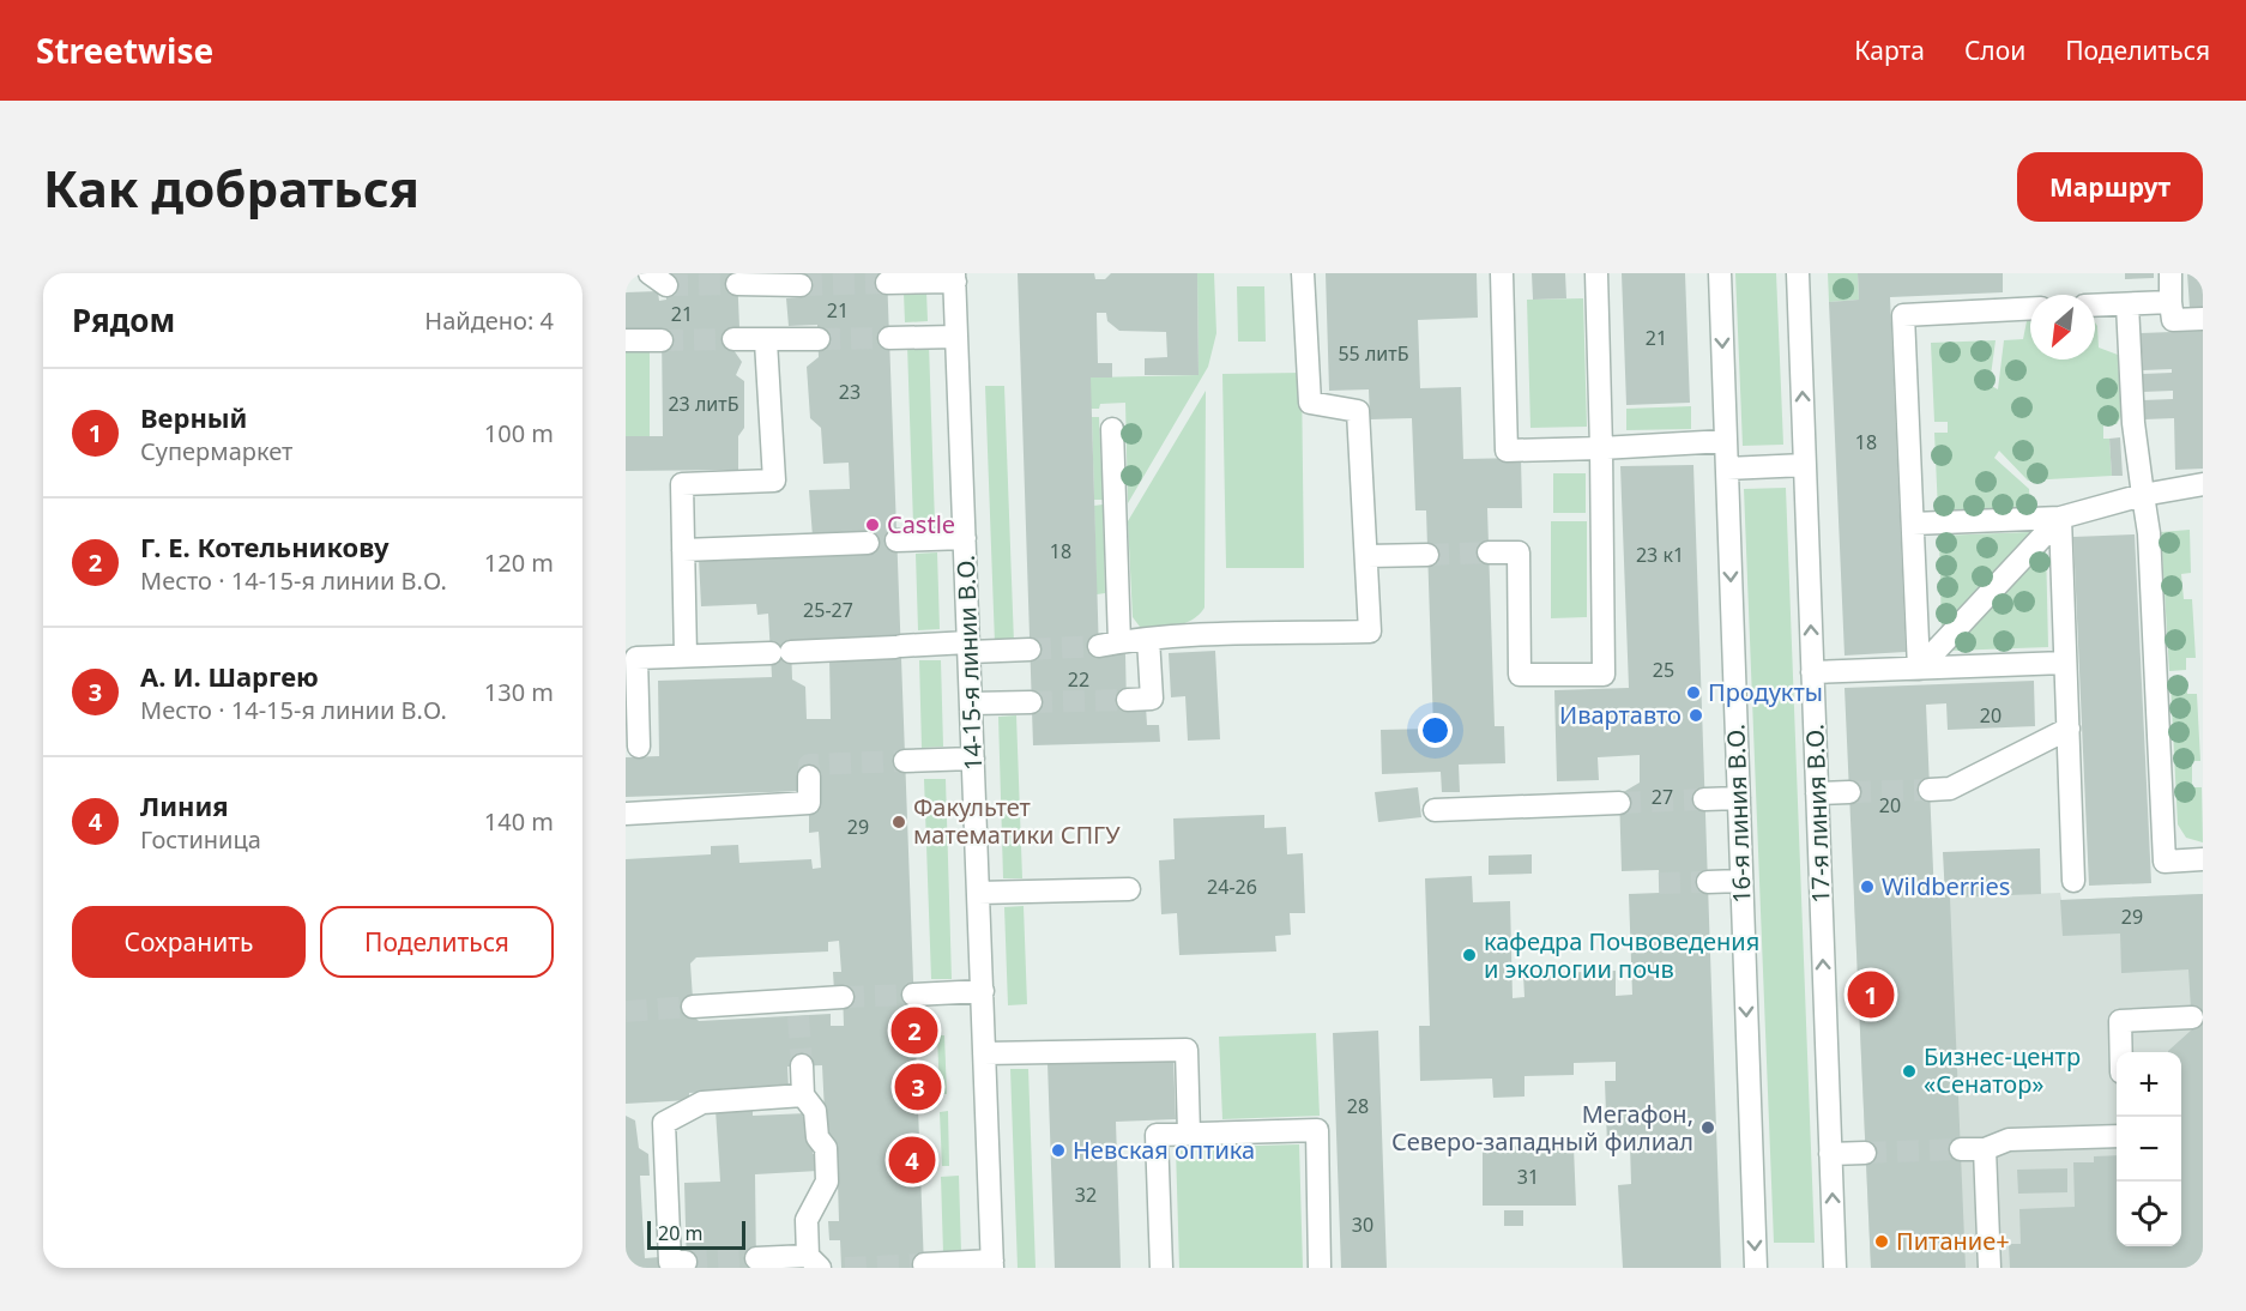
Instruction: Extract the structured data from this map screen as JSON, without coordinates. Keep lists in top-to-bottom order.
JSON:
{
  "streets": {
    "street": ["14-15-я линии В.О.", "16-я линия В.О.", "17-я линия В.О."]
  },
  "one_way": ["17-я линия В.О."],
  "places": [
    "Castle",
    "Продукты",
    "Ивартавто",
    "Факультет математики СПГУ",
    "Wildberries",
    "кафедра Почвоведения и экологии почв",
    "Бизнес-центр «Сенатор»",
    "Мегафон, Северо-западный филиал",
    "Невская оптика",
    "Питание+"
  ],
  "house_numbers": [
    "21",
    "21",
    "21",
    "55 литБ",
    "23",
    "23 литБ",
    "18",
    "18",
    "23 к1",
    "25-27",
    "25",
    "22",
    "20",
    "27",
    "20",
    "29",
    "24-26",
    "29",
    "28",
    "31",
    "32",
    "30"
  ],
  "scale_bar": "20 m",
  "north": "bottom left",
  "page": {
    "header": "Streetwise",
    "nav": ["Карта", "Слои", "Поделиться"],
    "buttons": [
      "Маршрут",
      ["Сохранить", "Поделиться"]
    ],
    "title": "Как добраться",
    "heading": ["Рядом", "Найдено: 4"],
    "list": [
      {
        "mark": "1",
        "name": "Верный",
        "note": "Супермаркет",
        "value": "100 m"
      },
      {
        "mark": "2",
        "name": "Г. Е. Котельникову",
        "note": "Место · 14-15-я линии В.О.",
        "value": "120 m"
      },
      {
        "mark": "3",
        "name": "А. И. Шаргею",
        "note": "Место · 14-15-я линии В.О.",
        "value": "130 m"
      },
      {
        "mark": "4",
        "name": "Линия",
        "note": "Гостиница",
        "value": "140 m"
      }
    ],
    "pins": [
      "1",
      "2",
      "3",
      "4"
    ],
    "map_buttons": ["+", "−"],
    "scale": "20 m"
  }
}
